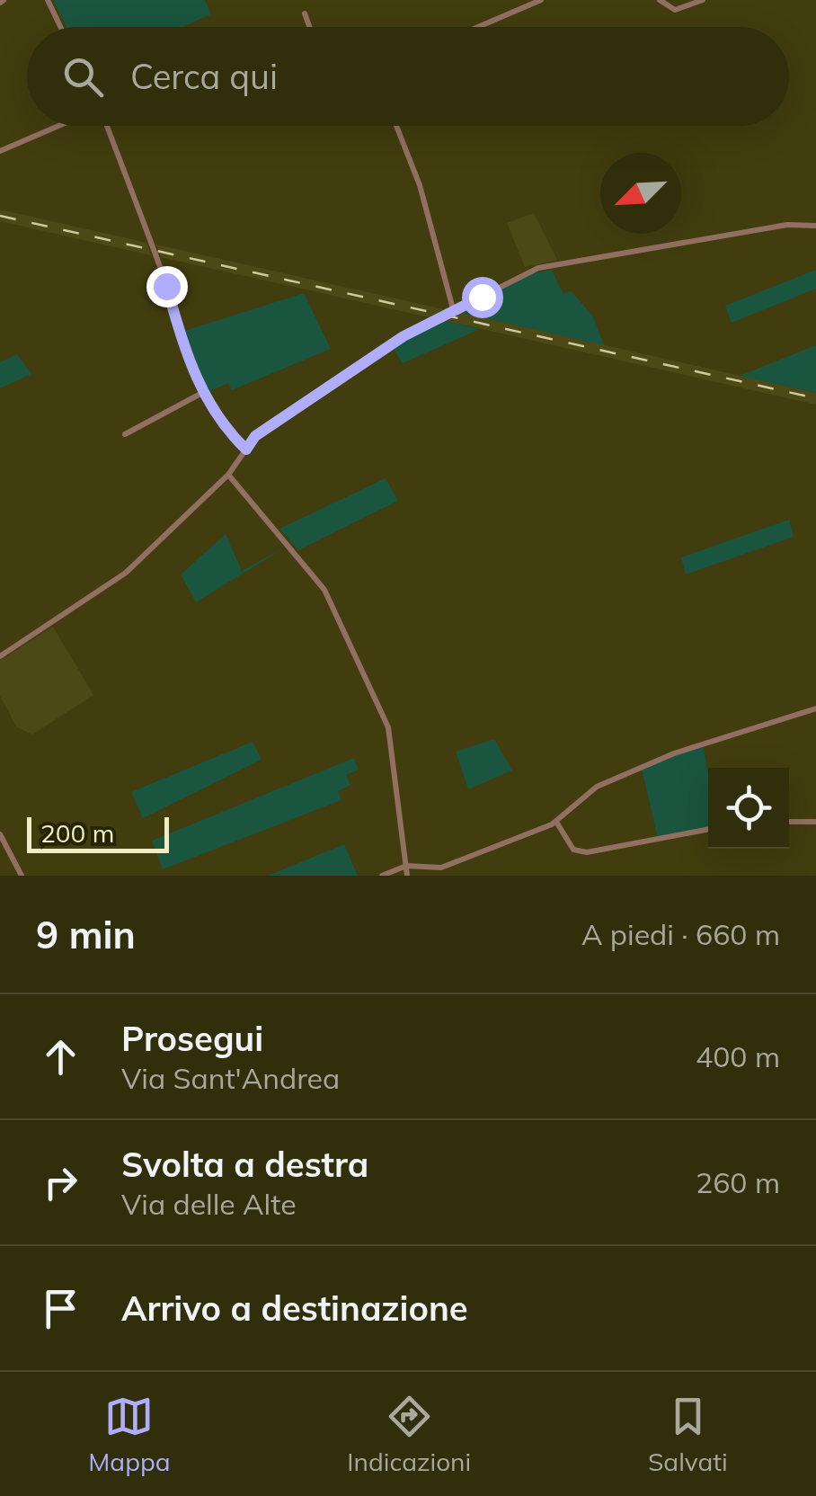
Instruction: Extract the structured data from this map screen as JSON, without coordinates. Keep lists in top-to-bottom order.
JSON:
{
  "scale_bar": "200 m",
  "north": "bottom left",
  "page": {
    "search": "Cerca qui",
    "scale": "200 m",
    "heading": ["9 min", "A piedi · 660 m"],
    "list": [
      ["Prosegui", "Via Sant'Andrea", "400 m"],
      ["Svolta a destra", "Via delle Alte", "260 m"],
      "Arrivo a destinazione"
    ],
    "nav": ["Mappa", "Indicazioni", "Salvati"]
  }
}
